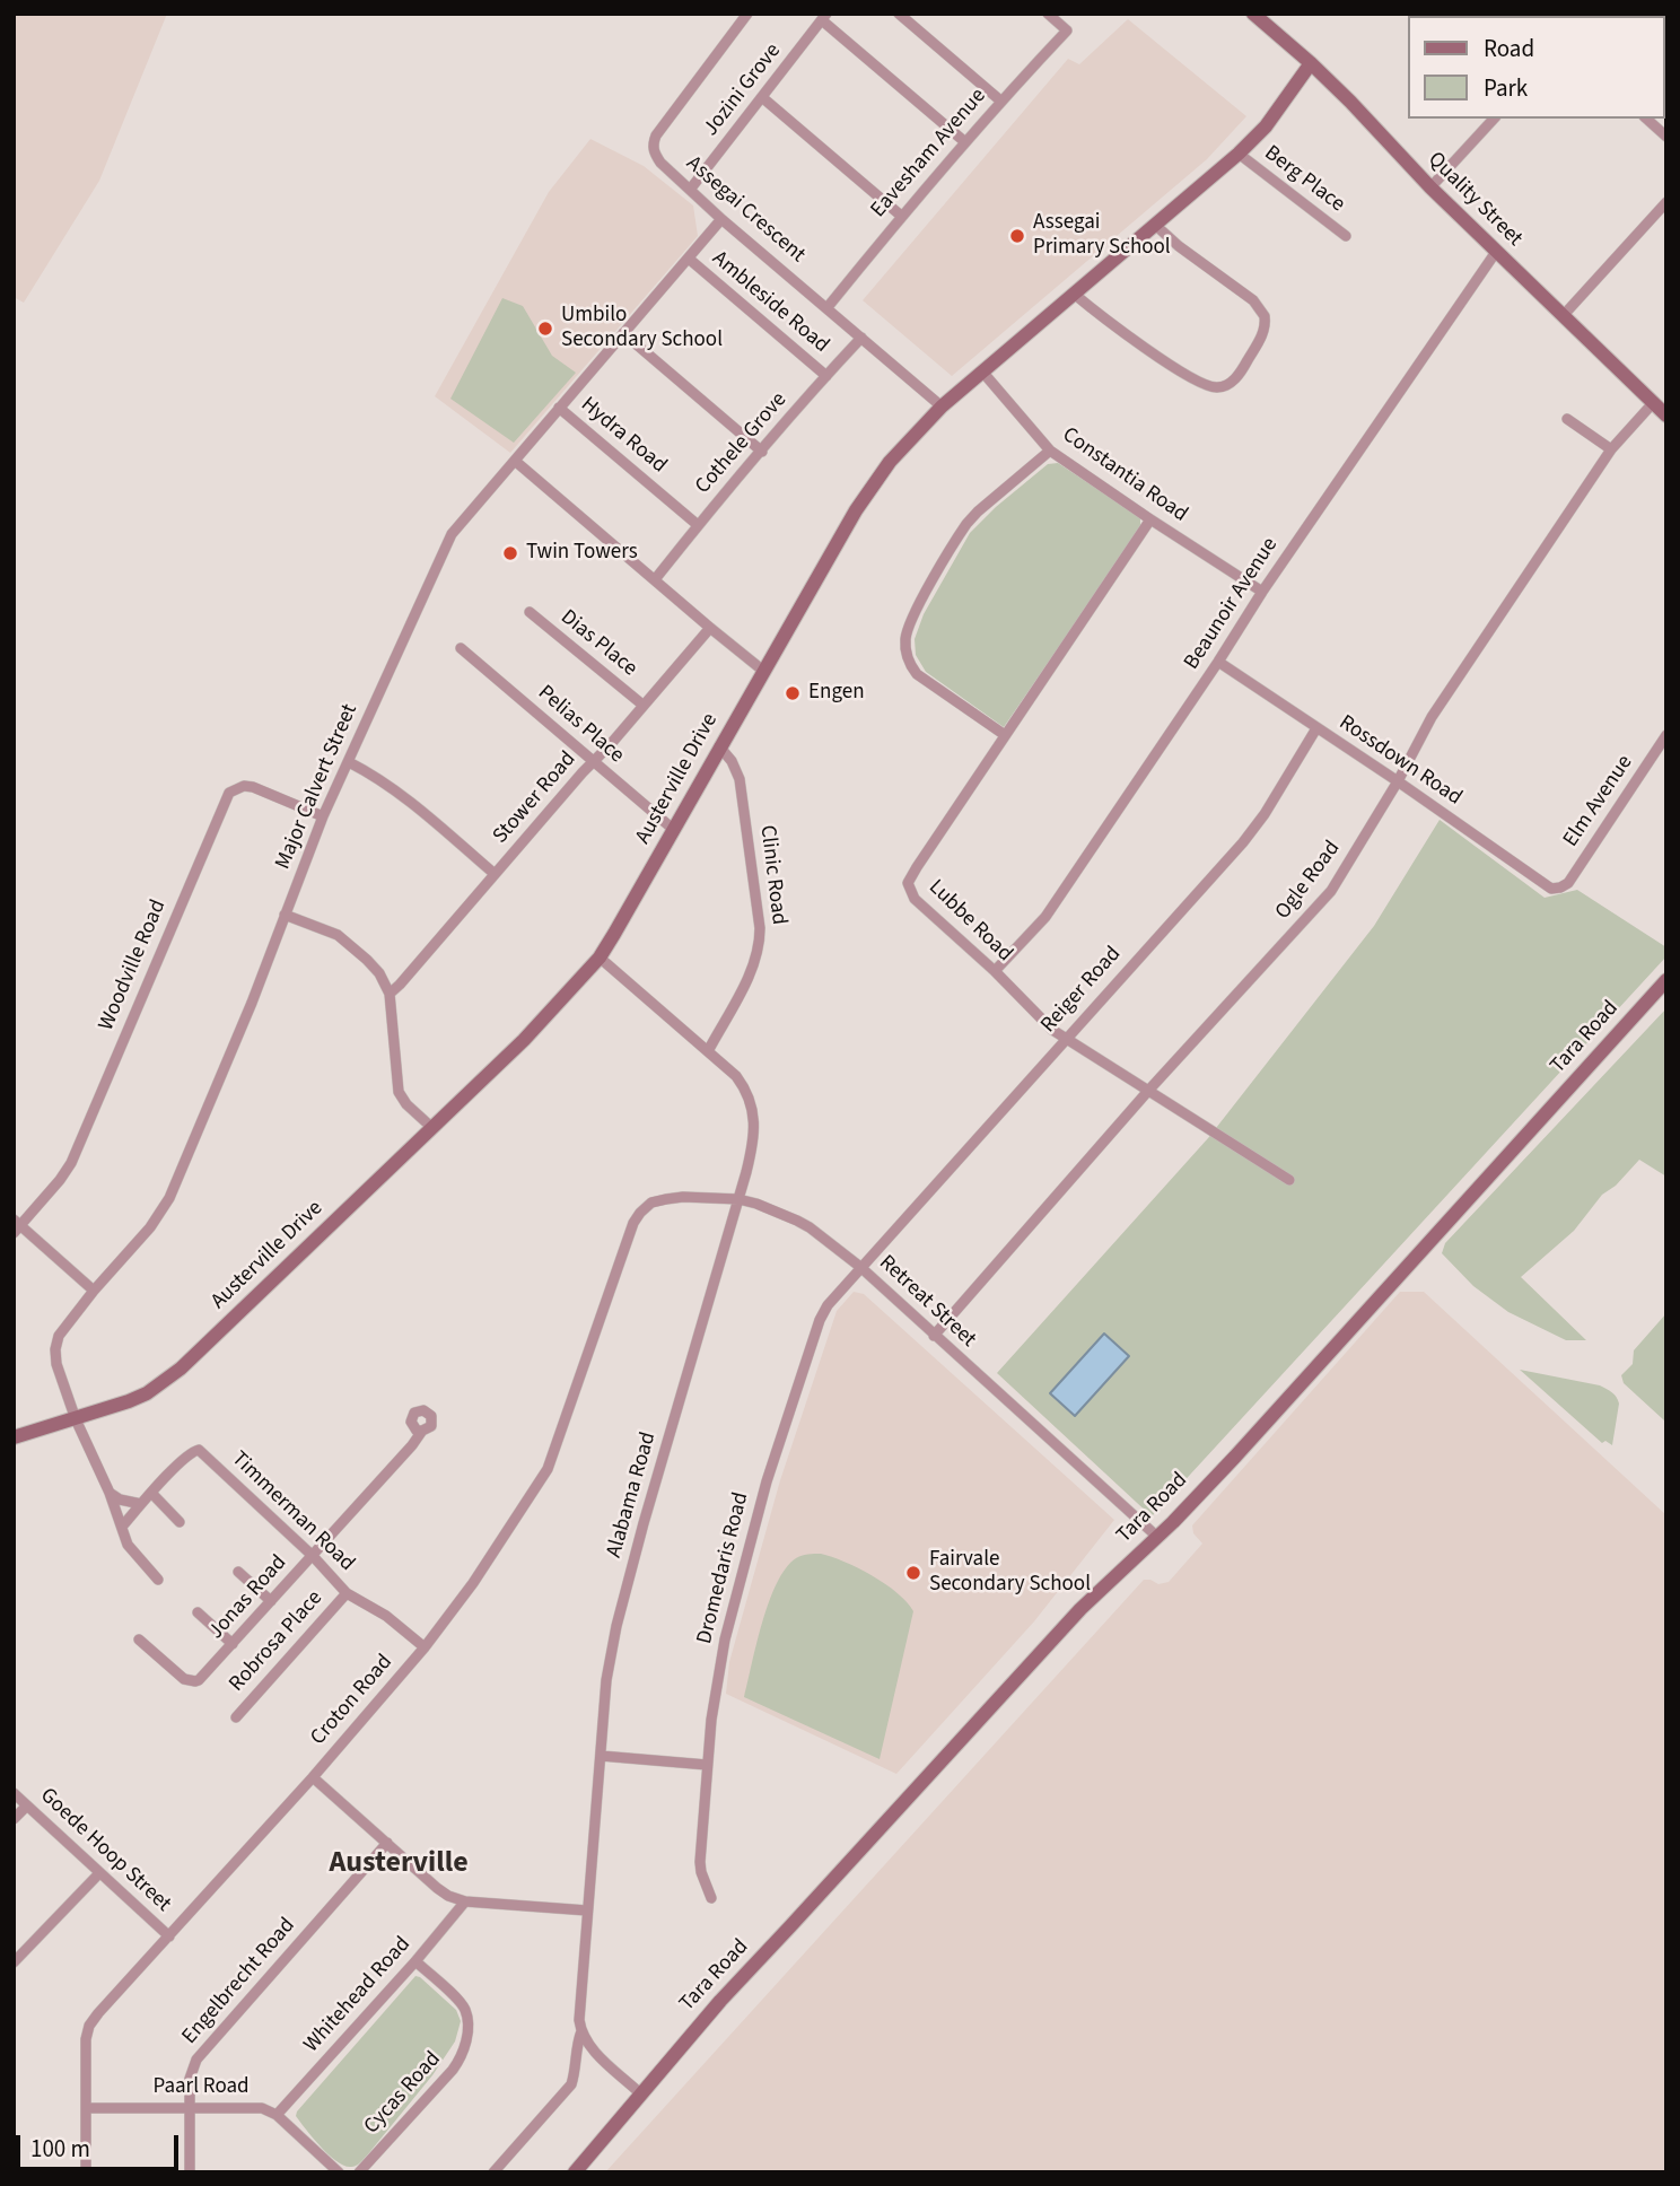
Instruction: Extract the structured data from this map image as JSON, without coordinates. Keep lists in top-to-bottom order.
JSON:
{
  "streets": {
    "street": [
      "Jozini Grove",
      "Eavesham Avenue",
      "Berg Place",
      "Quality Street",
      "Assegai Crescent",
      "Ambleside Road",
      "Hydra Road",
      "Cothele Grove",
      "Constantia Road",
      "Beaunoir Avenue",
      "Dias Place",
      "Pelias Place",
      "Rossdown Road",
      "Austerville Drive",
      "Major Calvert Street",
      "Stower Road",
      "Elm Avenue",
      "Clinic Road",
      "Ogle Road",
      "Lubbe Road",
      "Woodville Road",
      "Reiger Road",
      "Tara Road",
      "Retreat Street",
      "Alabama Road",
      "Timmerman Road",
      "Dromedaris Road",
      "Jonas Road",
      "Robrosa Place",
      "Croton Road",
      "Goede Hoop Street",
      "Engelbrecht Road",
      "Whitehead Road",
      "Paarl Road",
      "Cycas Road"
    ]
  },
  "crossings": [
    ["Jozini Grove", "Assegai Crescent"],
    ["Eavesham Avenue", "Assegai Crescent"],
    ["Berg Place", "Austerville Drive"],
    ["Quality Street", "Beaunoir Avenue"],
    ["Quality Street", "Austerville Drive"],
    ["Quality Street", "Ogle Road"],
    ["Assegai Crescent", "Cothele Grove"],
    ["Assegai Crescent", "Austerville Drive"],
    ["Assegai Crescent", "Major Calvert Street"],
    ["Ambleside Road", "Cothele Grove"],
    ["Ambleside Road", "Major Calvert Street"],
    ["Hydra Road", "Cothele Grove"],
    ["Hydra Road", "Major Calvert Street"],
    ["Constantia Road", "Beaunoir Avenue"],
    ["Constantia Road", "Austerville Drive"],
    ["Constantia Road", "Lubbe Road"],
    ["Beaunoir Avenue", "Rossdown Road"],
    ["Beaunoir Avenue", "Lubbe Road"],
    ["Dias Place", "Stower Road"],
    ["Pelias Place", "Austerville Drive"],
    ["Pelias Place", "Stower Road"],
    ["Rossdown Road", "Elm Avenue"],
    ["Rossdown Road", "Ogle Road"],
    ["Rossdown Road", "Reiger Road"],
    ["Austerville Drive", "Major Calvert Street"],
    ["Austerville Drive", "Clinic Road"],
    ["Austerville Drive", "Alabama Road"],
    ["Major Calvert Street", "Woodville Road"],
    ["Major Calvert Street", "Timmerman Road"],
    ["Clinic Road", "Alabama Road"],
    ["Ogle Road", "Lubbe Road"],
    ["Ogle Road", "Retreat Street"],
    ["Lubbe Road", "Reiger Road"],
    ["Reiger Road", "Retreat Street"],
    ["Reiger Road", "Dromedaris Road"],
    ["Tara Road", "Retreat Street"],
    ["Retreat Street", "Alabama Road"],
    ["Retreat Street", "Dromedaris Road"],
    ["Retreat Street", "Croton Road"],
    ["Timmerman Road", "Jonas Road"],
    ["Timmerman Road", "Robrosa Place"],
    ["Timmerman Road", "Croton Road"],
    ["Croton Road", "Goede Hoop Street"],
    ["Croton Road", "Paarl Road"],
    ["Engelbrecht Road", "Paarl Road"],
    ["Whitehead Road", "Paarl Road"],
    ["Whitehead Road", "Cycas Road"]
  ],
  "districts": ["Austerville"],
  "places": [
    "Assegai Primary School",
    "Umbilo Secondary School",
    "Twin Towers",
    "Engen",
    "Fairvale Secondary School"
  ],
  "legend": ["Road", "Park"],
  "scale_bar": "100 m"
}
